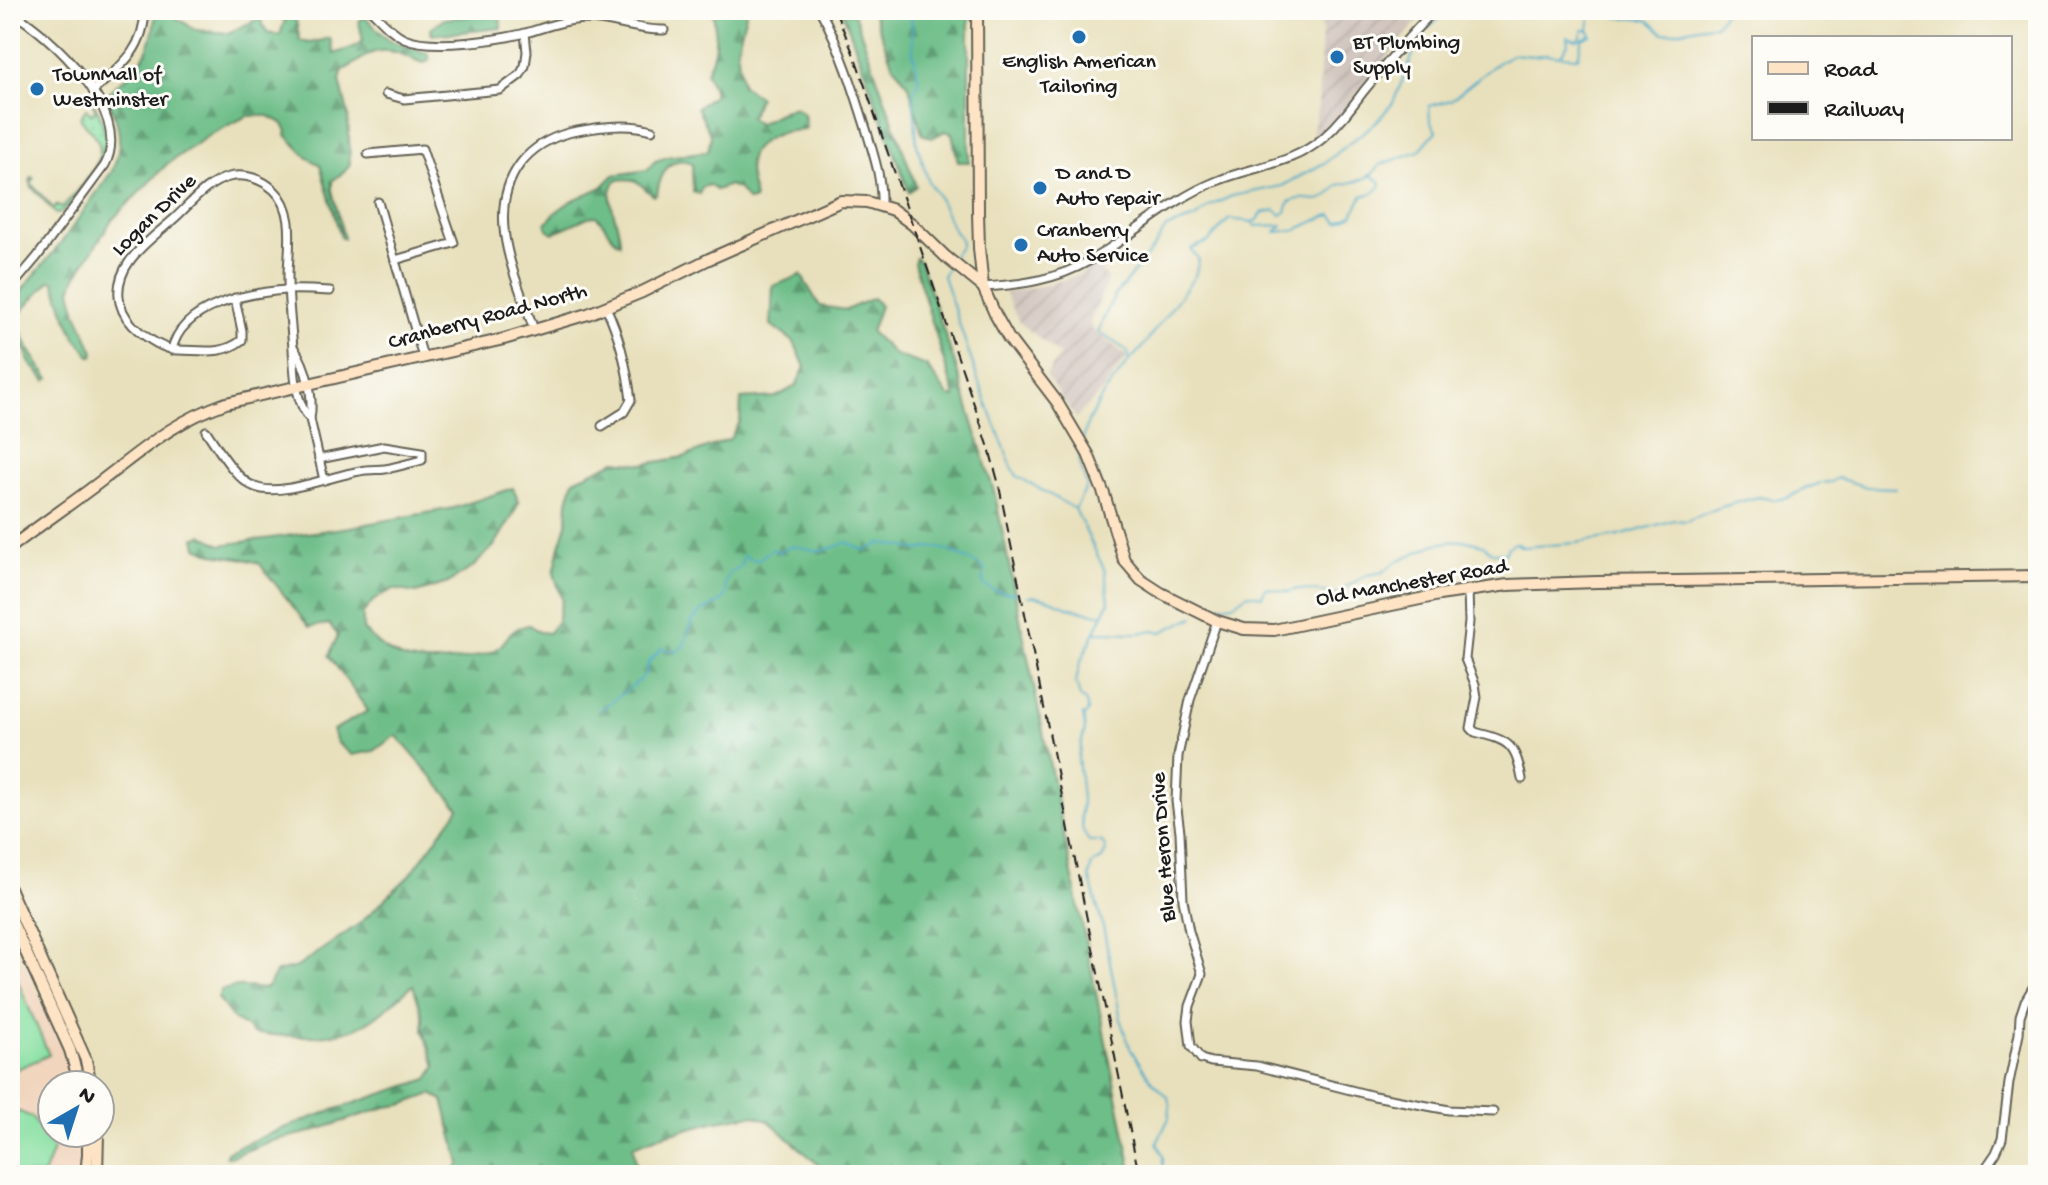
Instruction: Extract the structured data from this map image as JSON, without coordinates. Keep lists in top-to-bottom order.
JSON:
{
  "streets": {
    "street": [
      "Logan Drive",
      "Cranberry Road North",
      "Old Manchester Road",
      "Blue Heron Drive"
    ]
  },
  "crossings": [
    ["Logan Drive", "Cranberry Road North"],
    ["Cranberry Road North", "Old Manchester Road"],
    ["Old Manchester Road", "Blue Heron Drive"]
  ],
  "places": [
    "English American Tailoring",
    "BT Plumbing Supply",
    "TownMall of Westminster",
    "D and D Auto repair",
    "Cranberry Auto Service"
  ],
  "legend": ["Road", "Railway"],
  "north": "top right"
}
